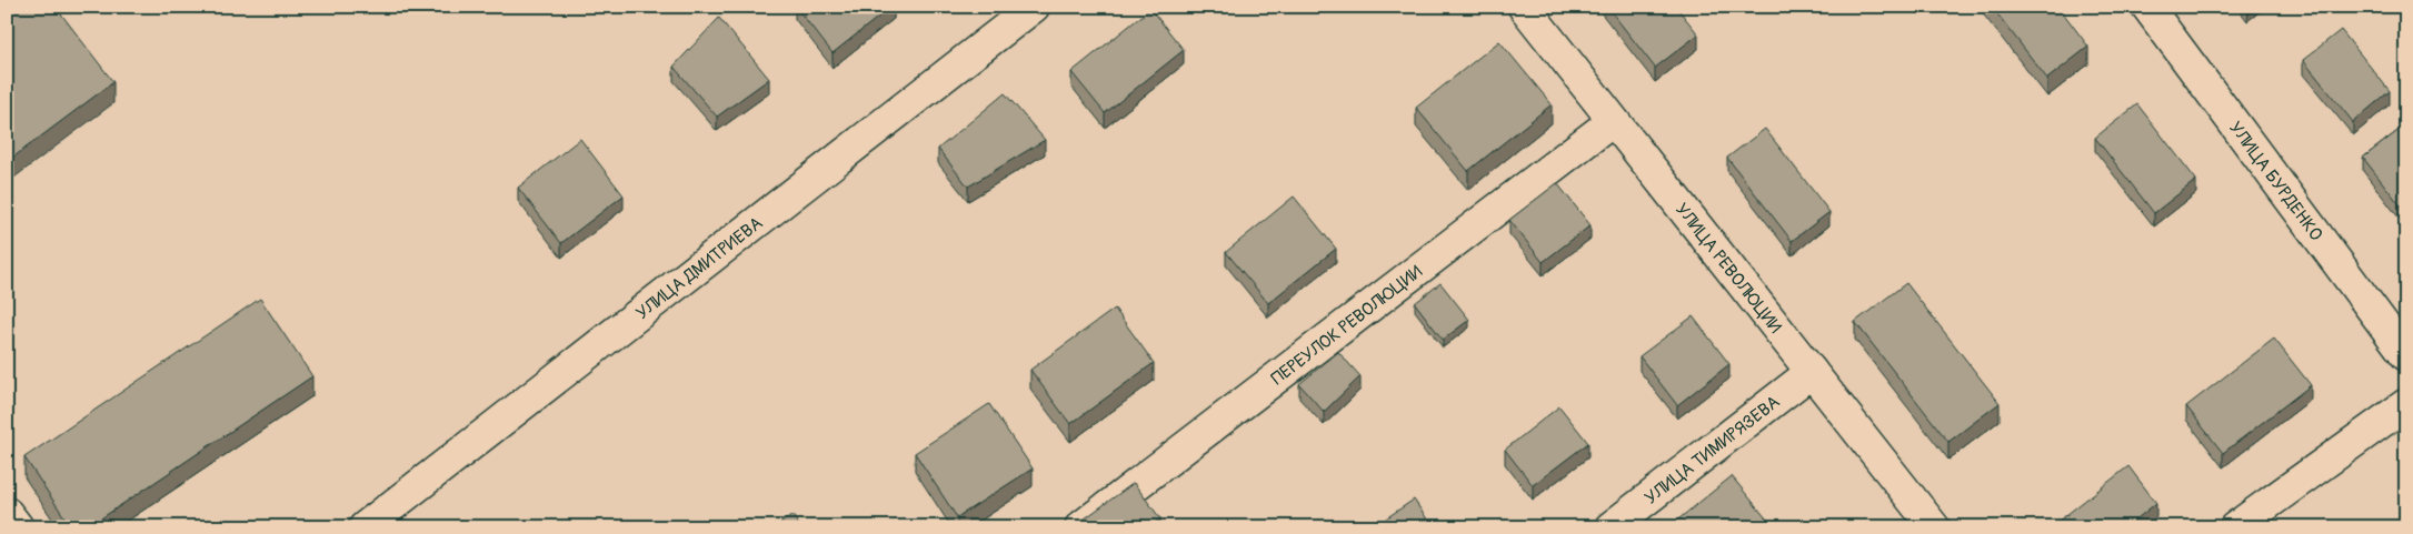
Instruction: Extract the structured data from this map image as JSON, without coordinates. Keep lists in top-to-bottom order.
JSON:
{
  "streets": {
    "street": [
      "УЛИЦА БУРДЕНКО",
      "УЛИЦА ДМИТРИЕВА",
      "УЛИЦА РЕВОЛЮЦИИ",
      "ПЕРЕУЛОК РЕВОЛЮЦИИ",
      "УЛИЦА ТИМИРЯЗЕВА"
    ]
  },
  "crossings": [
    ["УЛИЦА РЕВОЛЮЦИИ", "ПЕРЕУЛОК РЕВОЛЮЦИИ"],
    ["УЛИЦА РЕВОЛЮЦИИ", "УЛИЦА ТИМИРЯЗЕВА"]
  ]
}
